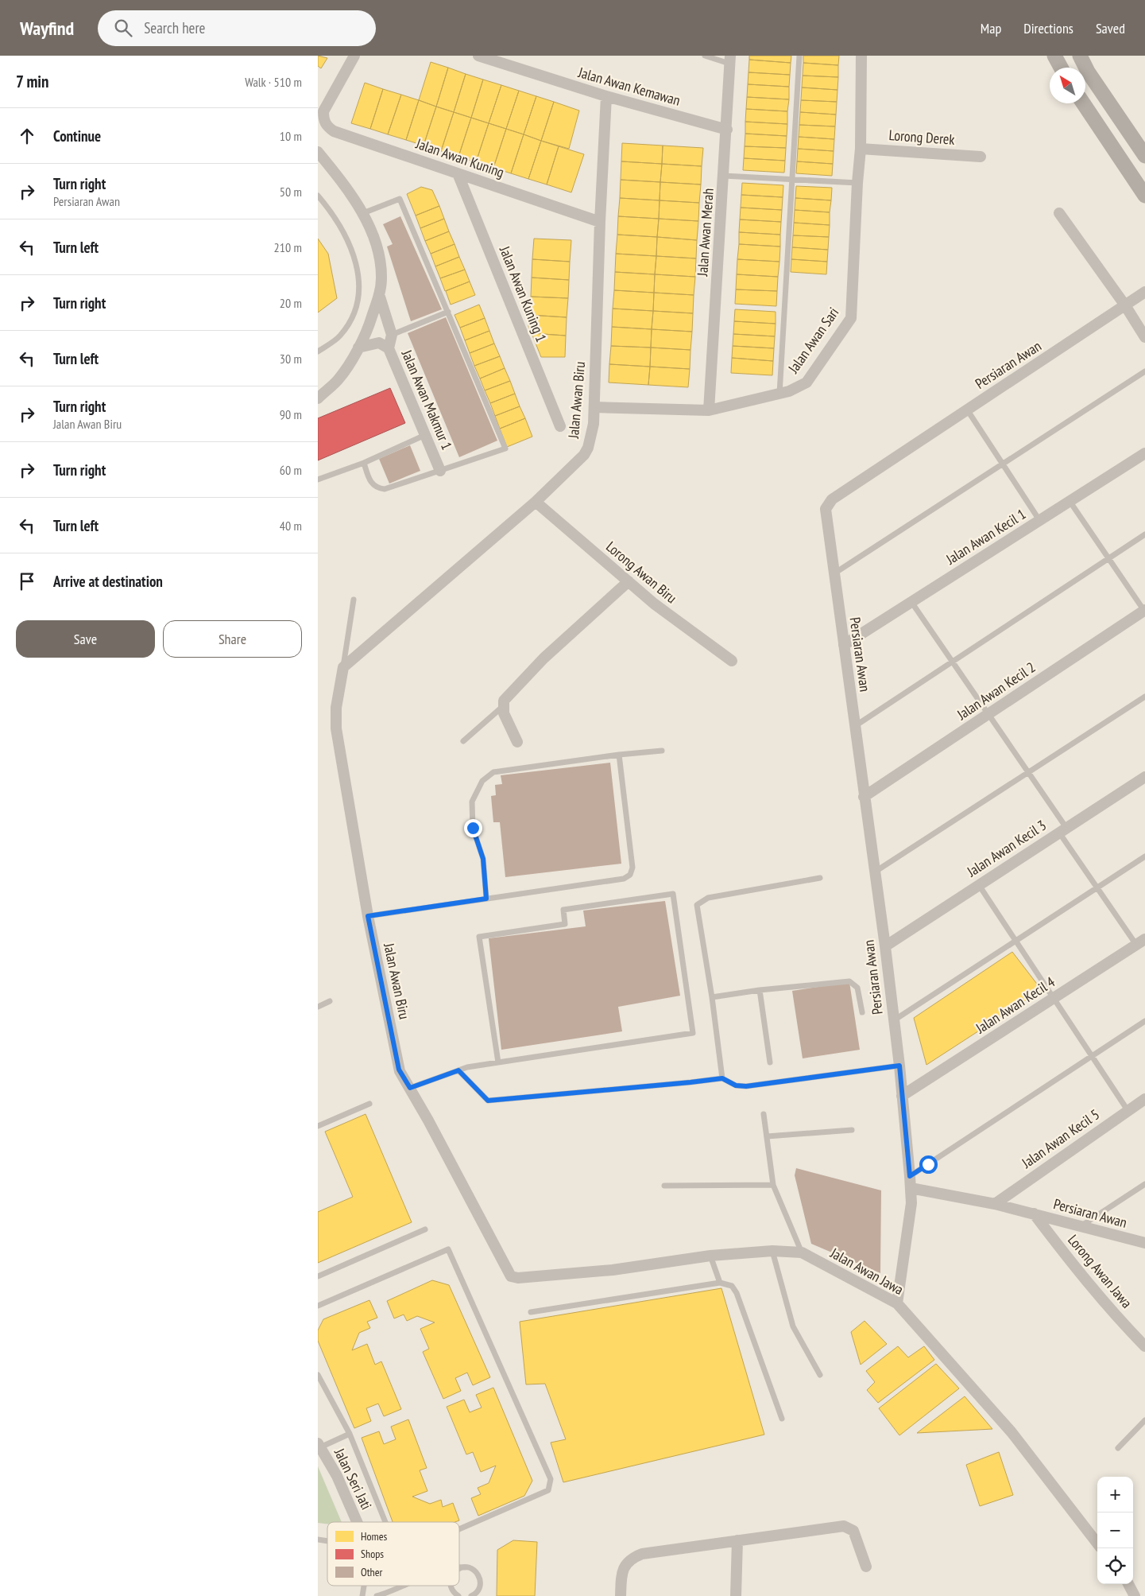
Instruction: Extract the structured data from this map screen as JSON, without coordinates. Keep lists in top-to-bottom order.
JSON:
{
  "streets": {
    "street": [
      "Jalan Awan Kemawan",
      "Lorong Derek",
      "Jalan Awan Kuning",
      "Jalan Awan Merah",
      "Jalan Awan Kuning 1",
      "Jalan Awan Sari",
      "Persiaran Awan",
      "Jalan Awan Makmur 1",
      "Jalan Awan Biru",
      "Jalan Awan Kecil 1",
      "Lorong Awan Biru",
      "Jalan Awan Kecil 2",
      "Jalan Awan Kecil 3",
      "Jalan Awan Kecil 4",
      "Jalan Awan Kecil 5",
      "Jalan Awan Jawa",
      "Lorong Awan Jawa",
      "Jalan Seri Jati"
    ]
  },
  "crossings": [
    ["Jalan Awan Kemawan", "Jalan Awan Merah"],
    ["Jalan Awan Kemawan", "Jalan Awan Biru"],
    ["Lorong Derek", "Jalan Awan Sari"],
    ["Jalan Awan Kuning", "Jalan Awan Kuning 1"],
    ["Jalan Awan Kuning", "Jalan Awan Biru"],
    ["Jalan Awan Merah", "Jalan Awan Sari"],
    ["Jalan Awan Sari", "Jalan Awan Biru"],
    ["Persiaran Awan", "Jalan Awan Kecil 1"],
    ["Persiaran Awan", "Jalan Awan Kecil 2"],
    ["Persiaran Awan", "Jalan Awan Kecil 3"],
    ["Persiaran Awan", "Jalan Awan Kecil 4"],
    ["Persiaran Awan", "Jalan Awan Kecil 5"],
    ["Persiaran Awan", "Jalan Awan Jawa"],
    ["Persiaran Awan", "Lorong Awan Jawa"],
    ["Jalan Awan Biru", "Lorong Awan Biru"],
    ["Jalan Awan Biru", "Jalan Awan Jawa"]
  ],
  "legend": ["Homes", "Shops", "Other"],
  "north": "top left",
  "page": {
    "header": "Wayfind",
    "search": "Search here",
    "nav": ["Map", "Directions", "Saved"],
    "heading": ["7 min", "Walk · 510 m"],
    "list": [
      ["Continue", "10 m"],
      ["Turn right", "Persiaran Awan", "50 m"],
      ["Turn left", "210 m"],
      ["Turn right", "20 m"],
      ["Turn left", "30 m"],
      ["Turn right", "Jalan Awan Biru", "90 m"],
      ["Turn right", "60 m"],
      ["Turn left", "40 m"],
      "Arrive at destination"
    ],
    "buttons": ["Save", "Share"],
    "map_buttons": ["+", "−"]
  }
}
